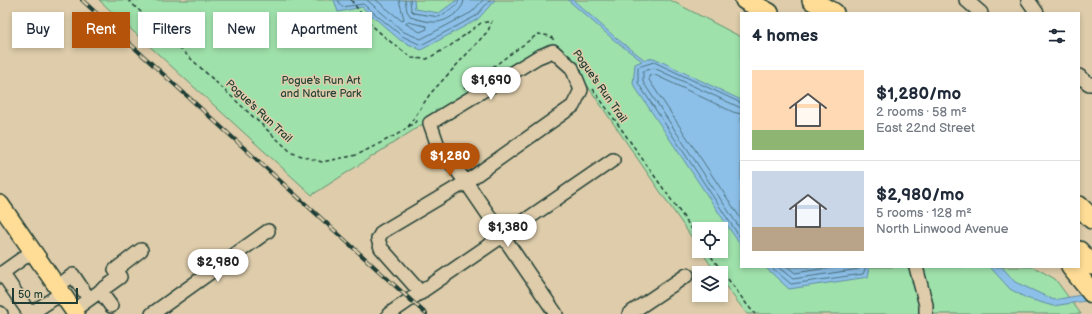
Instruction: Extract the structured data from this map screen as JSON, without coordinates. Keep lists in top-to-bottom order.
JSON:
{
  "streets": {
    "path": ["Pogue's Run Trail"]
  },
  "parks": ["Pogue's Run Art and Nature Park"],
  "scale_bar": "50 m",
  "page": {
    "chip": [
      "Buy",
      "Rent",
      "Filters",
      "New",
      "Apartment"
    ],
    "heading": "4 homes",
    "list": [
      {
        "name": "$1,280/mo",
        "note": "2 rooms · 58 m² · East 22nd Street"
      },
      {
        "name": "$2,980/mo",
        "note": "5 rooms · 128 m² · North Linwood Avenue"
      }
    ],
    "price": [
      "$1,690",
      "$1,280",
      "$1,380",
      "$2,980"
    ],
    "scale": "50 m"
  }
}
